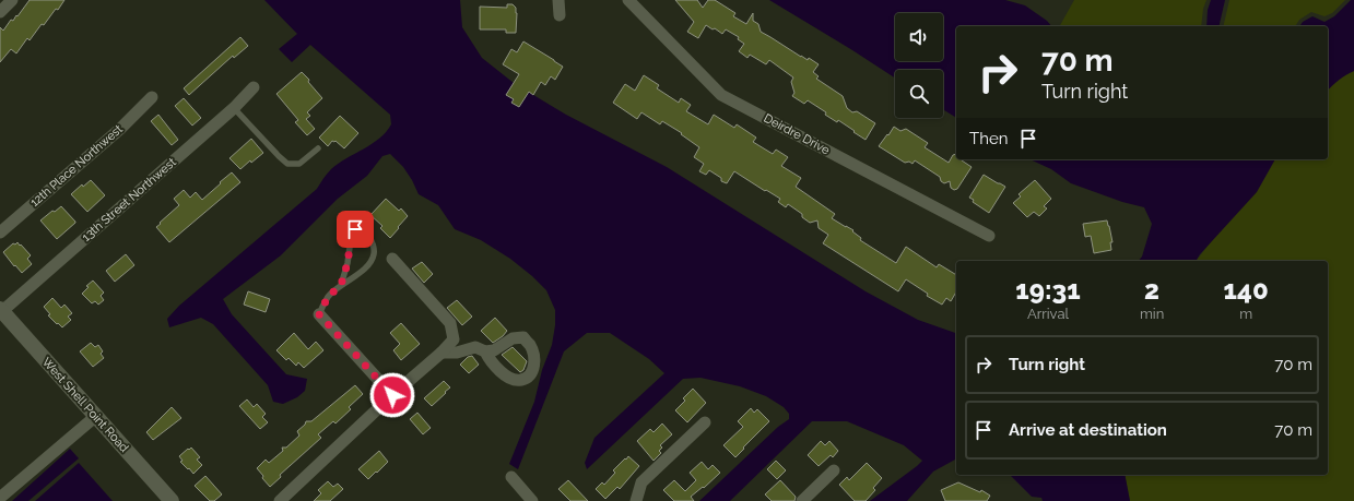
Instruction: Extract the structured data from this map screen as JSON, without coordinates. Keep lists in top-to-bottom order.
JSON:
{
  "streets": {
    "street": [
      "Deirdre Drive",
      "12th Place Northwest",
      "13th Street Northwest",
      "West Shell Point Road"
    ]
  },
  "crossings": [
    ["13th Street Northwest", "West Shell Point Road"]
  ],
  "page": {
    "turn": ["70 m", "Turn right"],
    "then": "Then",
    "eta": [
      "19:31",
      "Arrival",
      "2",
      "min",
      "140",
      "m"
    ],
    "list": [
      {
        "name": "Turn right",
        "value": "70 m"
      },
      {
        "name": "Arrive at destination",
        "value": "70 m"
      }
    ]
  }
}
